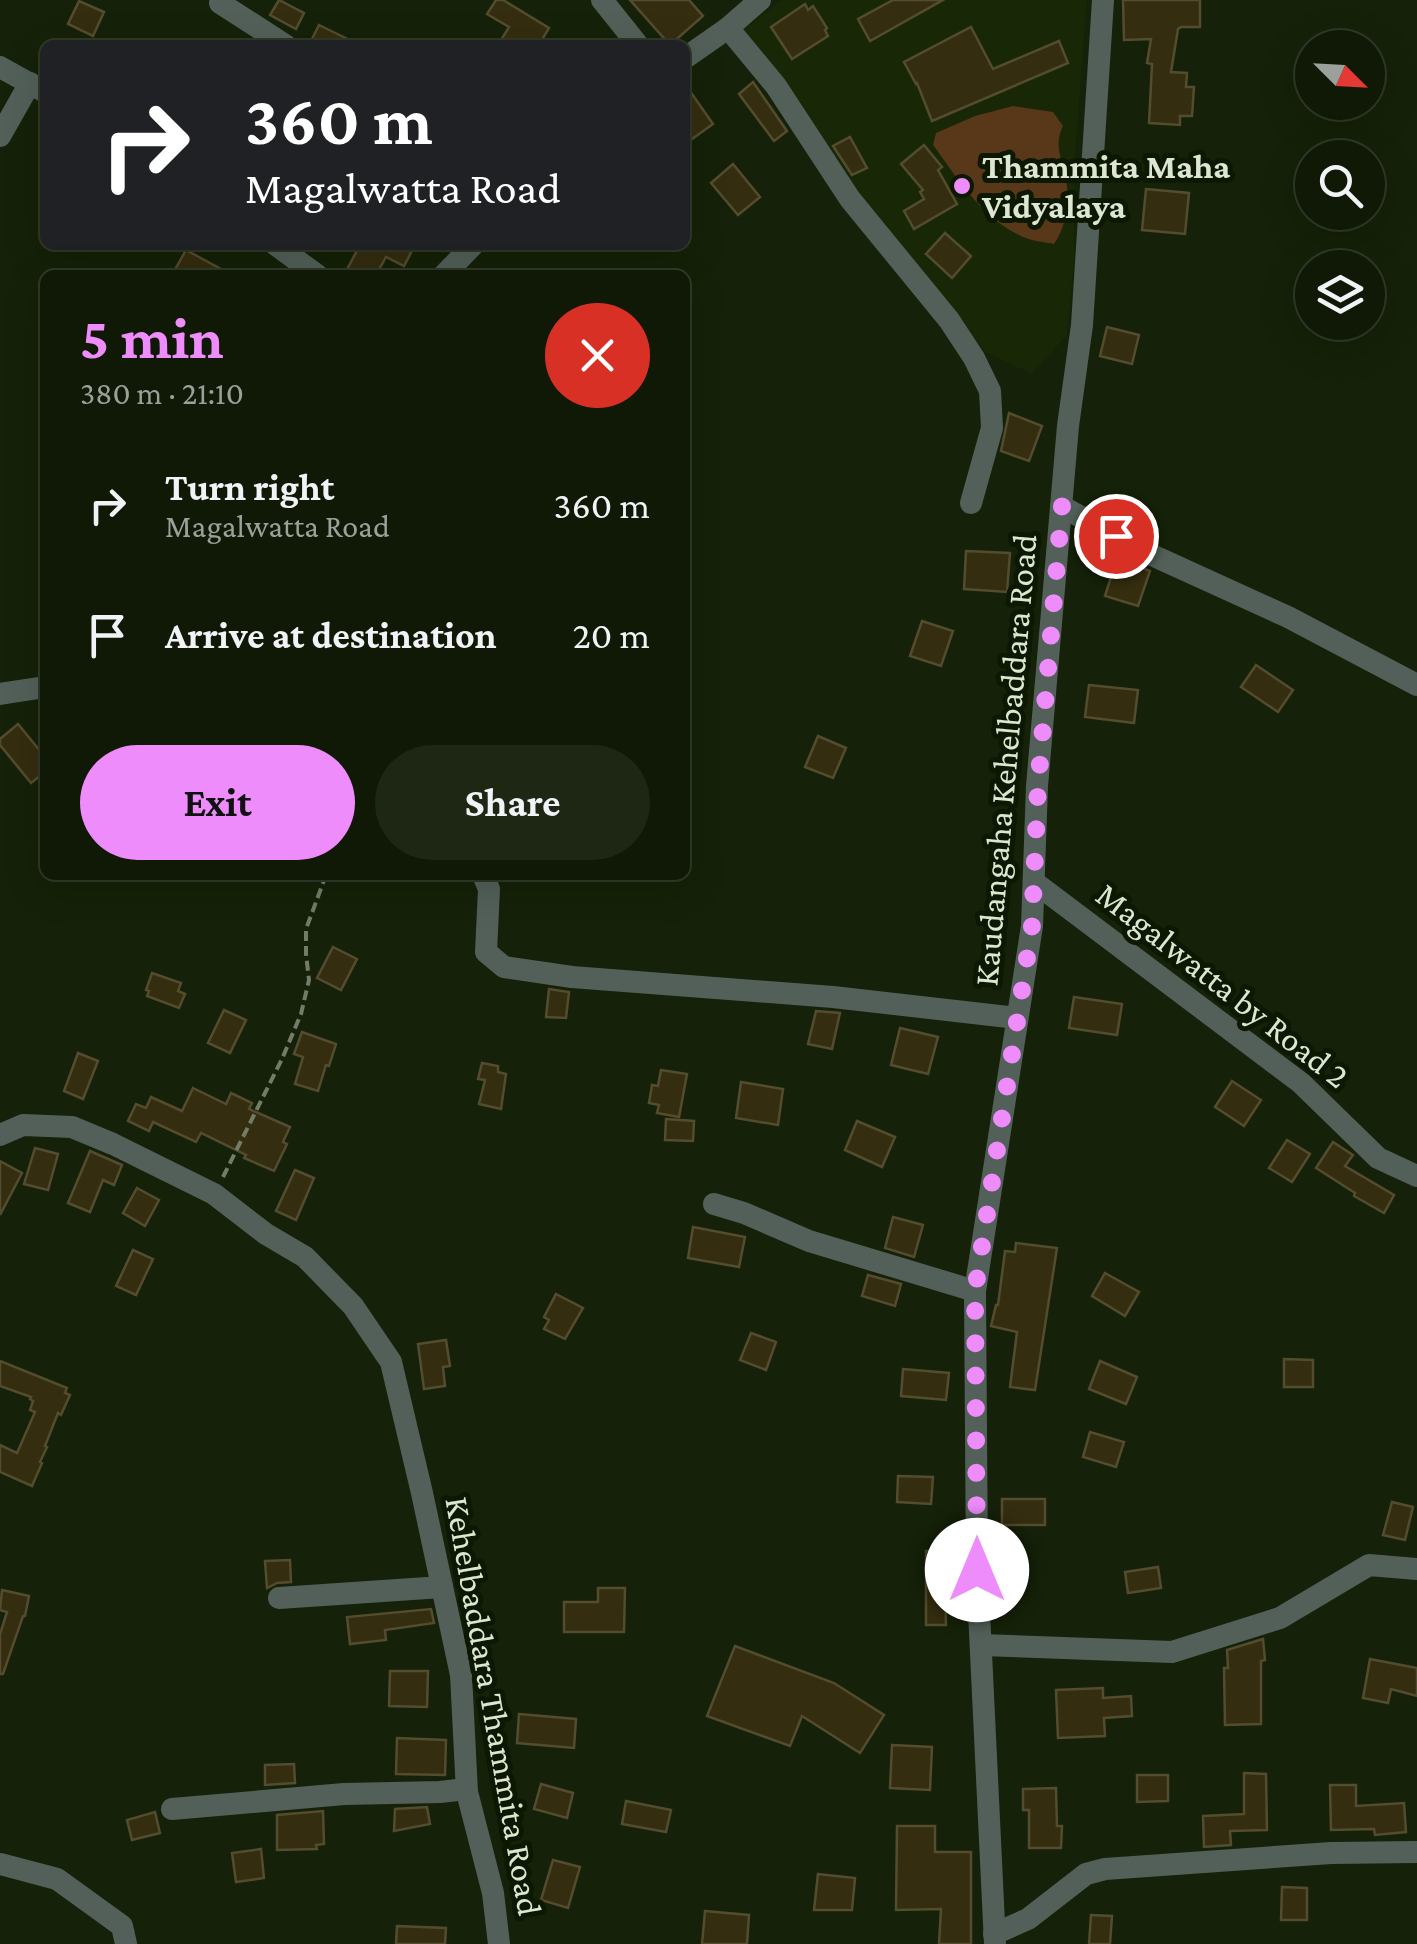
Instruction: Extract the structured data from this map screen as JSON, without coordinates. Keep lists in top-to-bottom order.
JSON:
{
  "streets": {
    "street": ["Kaudangaha Kehelbaddara Road", "Magalwatta by Road 2", "Kehelbaddara Thammita Road"]
  },
  "crossings": [
    ["Kaudangaha Kehelbaddara Road", "Magalwatta by Road 2"]
  ],
  "places": ["Thammita Maha Vidyalaya"],
  "north": "bottom right",
  "page": {
    "turn": ["360 m", "Magalwatta Road"],
    "heading": ["5 min", "380 m · 21:10"],
    "list": [
      {
        "name": "Turn right",
        "note": "Magalwatta Road",
        "value": "360 m"
      },
      {
        "name": "Arrive at destination",
        "value": "20 m"
      }
    ],
    "buttons": ["Exit", "Share"]
  }
}
